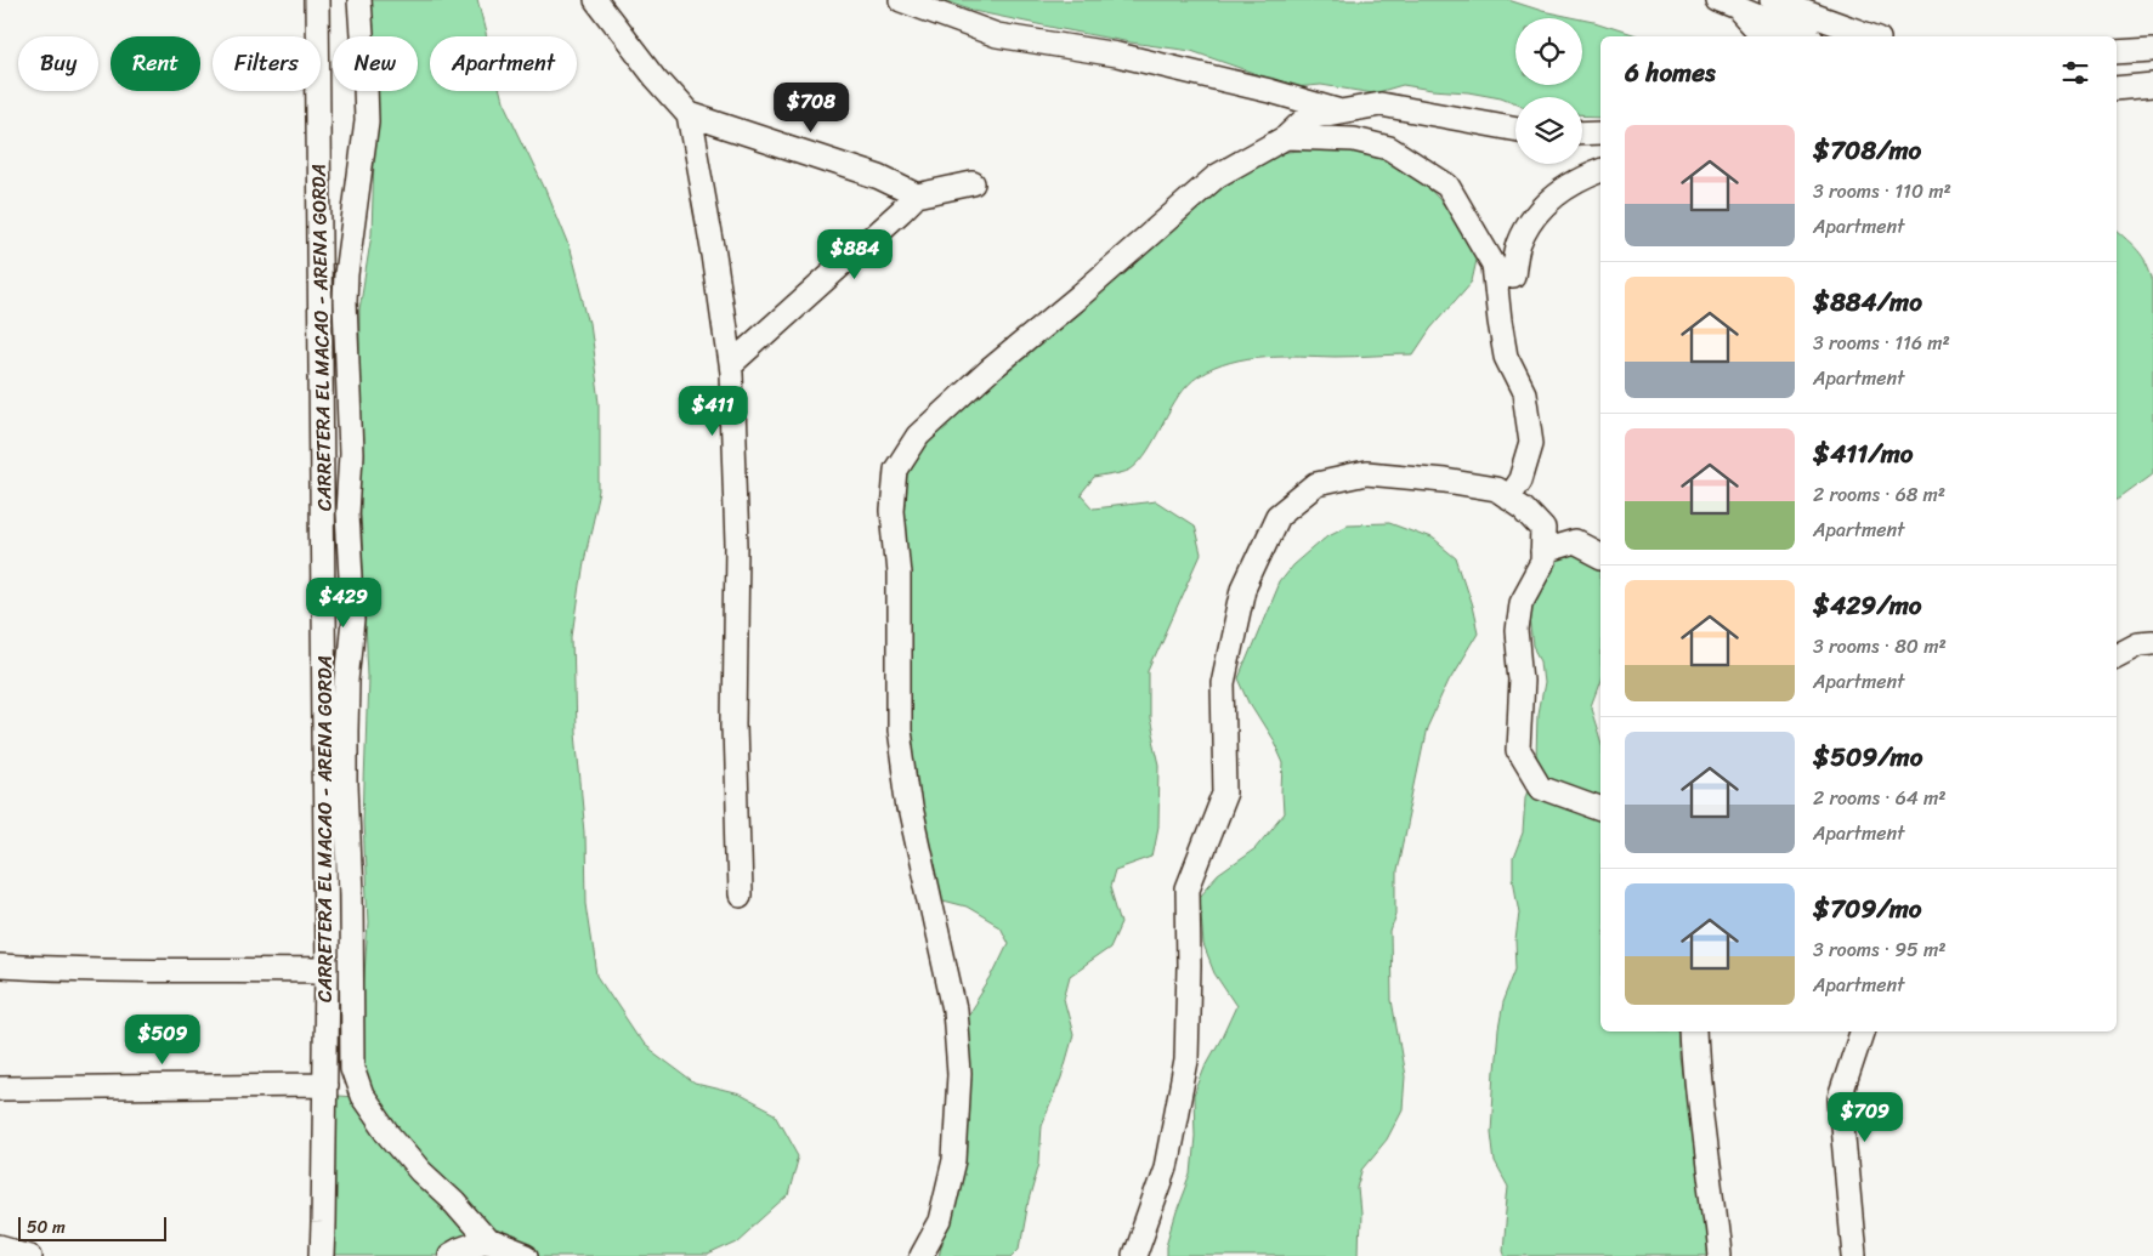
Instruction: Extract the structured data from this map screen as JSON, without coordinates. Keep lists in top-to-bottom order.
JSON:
{
  "streets": {
    "street": ["CARRETERA EL MACAO - ARENA GORDA"]
  },
  "scale_bar": "50 m",
  "page": {
    "chip": [
      "Buy",
      "Rent",
      "Filters",
      "New",
      "Apartment"
    ],
    "heading": "6 homes",
    "price": [
      "$708",
      "$884",
      "$411",
      "$429",
      "$509",
      "$709"
    ],
    "list": [
      {
        "name": "$708/mo",
        "note": "3 rooms · 110 m² · Apartment"
      },
      {
        "name": "$884/mo",
        "note": "3 rooms · 116 m² · Apartment"
      },
      {
        "name": "$411/mo",
        "note": "2 rooms · 68 m² · Apartment"
      },
      {
        "name": "$429/mo",
        "note": "3 rooms · 80 m² · Apartment"
      },
      {
        "name": "$509/mo",
        "note": "2 rooms · 64 m² · Apartment"
      },
      {
        "name": "$709/mo",
        "note": "3 rooms · 95 m² · Apartment"
      }
    ],
    "scale": "50 m"
  }
}
